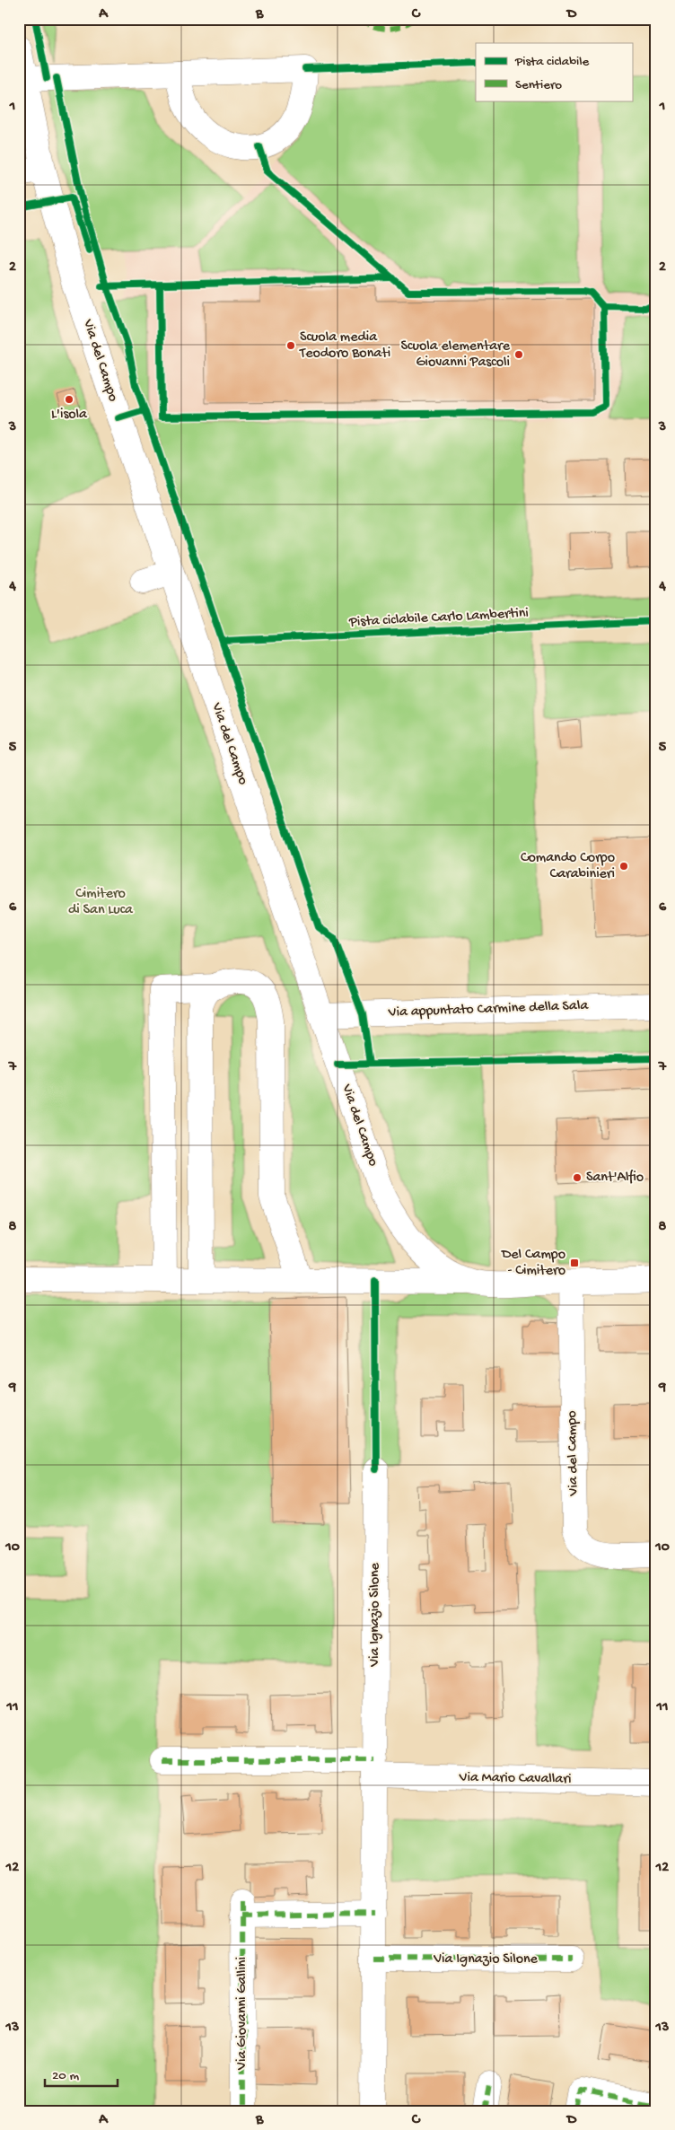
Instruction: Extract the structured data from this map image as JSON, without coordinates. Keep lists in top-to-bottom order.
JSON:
{
  "streets": {
    "street": [
      "Via del Campo",
      "Via appuntato Carmine della Sala",
      "Via Ignazio Silone",
      "Via Mario Cavallari",
      "Via Giovanni Gallini"
    ],
    "cycle path": ["Pista ciclabile Carlo Lambertini"]
  },
  "crossings": [
    ["Via del Campo", "Via appuntato Carmine della Sala"],
    ["Via Ignazio Silone", "Via Mario Cavallari"],
    ["Via Ignazio Silone", "Via Giovanni Gallini"]
  ],
  "parks": ["Cimitero di San Luca"],
  "places": {
    "other": [
      "Scuola media Teodoro Bonati",
      "Scuola elementare Giovanni Pascoli",
      "L'isola",
      "Comando Corpo Carabinieri",
      "Sant'Alfio"
    ],
    "transit": ["Del Campo - Cimitero"]
  },
  "legend": ["Pista ciclabile", "Sentiero"],
  "scale_bar": "20 m",
  "grid": {
    "columns": [
      "A",
      "B",
      "C",
      "D"
    ],
    "rows": [
      "1",
      "2",
      "3",
      "4",
      "5",
      "6",
      "7",
      "8",
      "9",
      "10",
      "11",
      "12",
      "13"
    ]
  }
}
